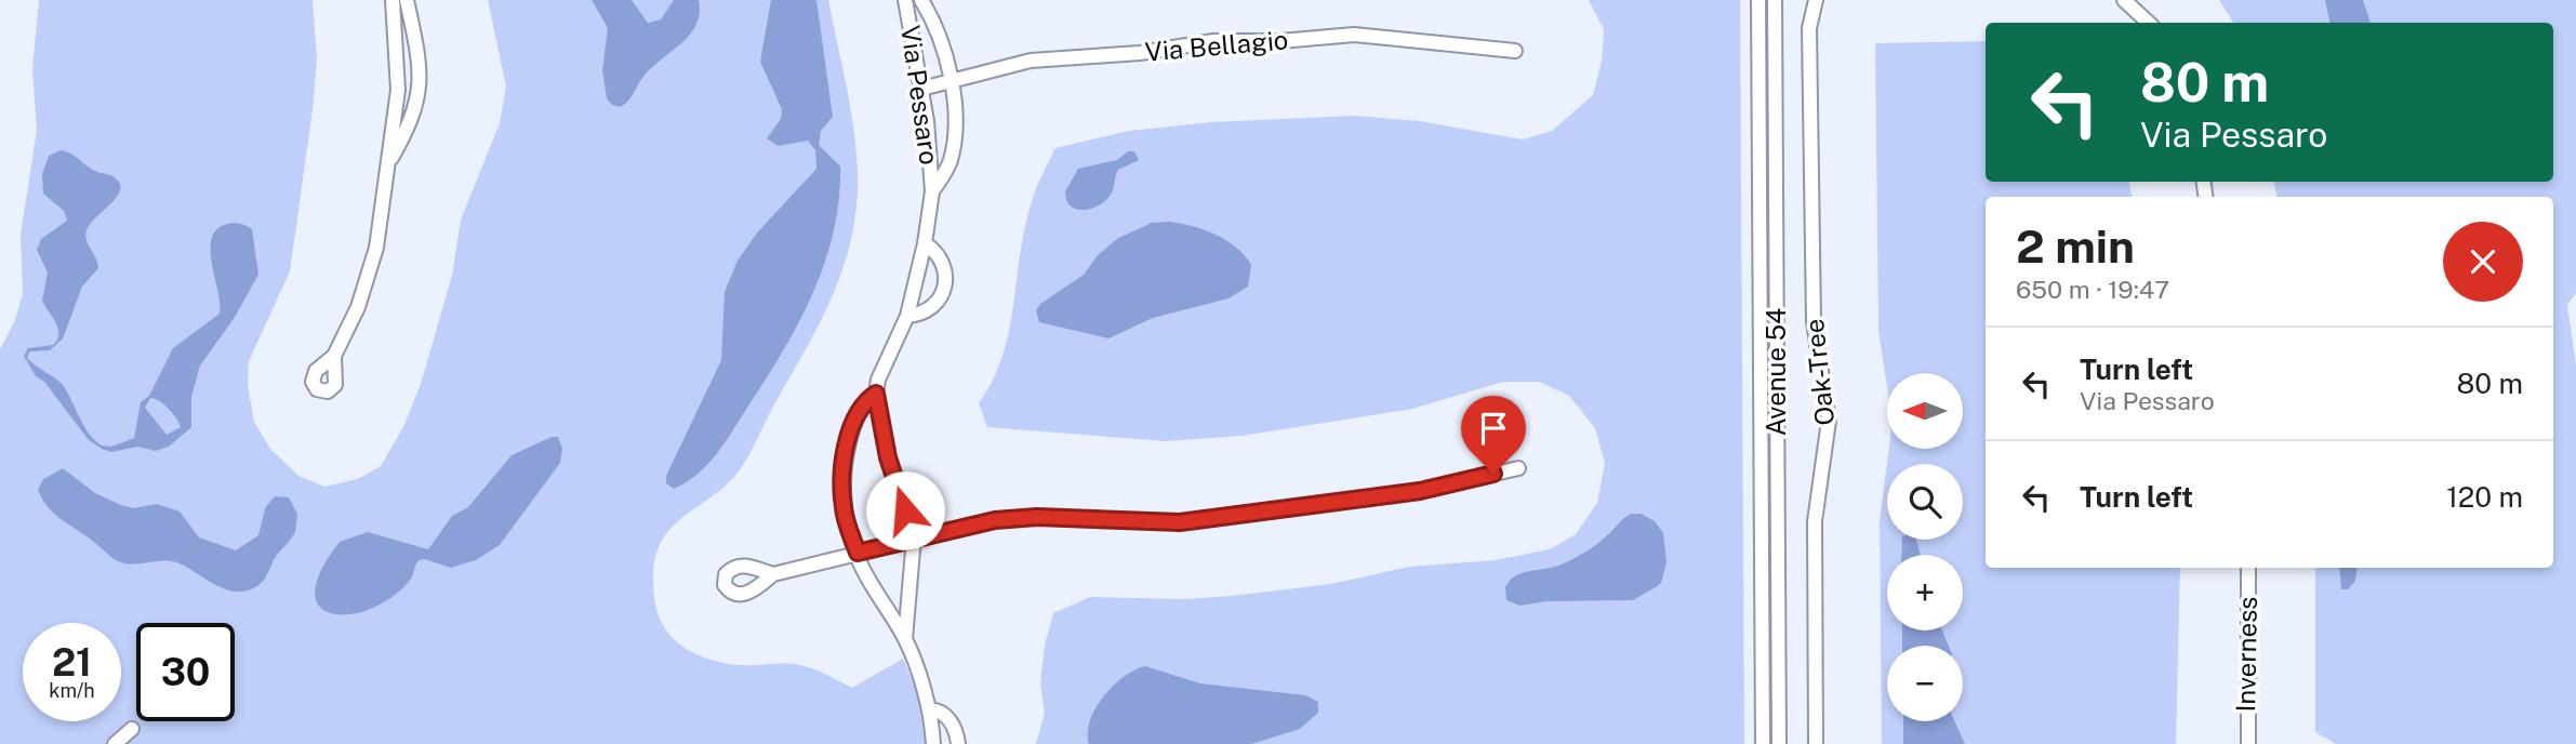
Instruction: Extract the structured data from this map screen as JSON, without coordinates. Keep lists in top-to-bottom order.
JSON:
{
  "streets": {
    "street": [
      "Via Bellagio",
      "Via Pessaro",
      "Avenue 54",
      "Oak-Tree",
      "Inverness"
    ]
  },
  "crossings": [
    ["Via Bellagio", "Via Pessaro"]
  ],
  "north": "left",
  "page": {
    "turn": ["80 m", "Via Pessaro"],
    "heading": ["2 min", "650 m · 19:47"],
    "list": [
      {
        "name": "Turn left",
        "note": "Via Pessaro",
        "value": "80 m"
      },
      {
        "name": "Turn left",
        "value": "120 m"
      }
    ],
    "map_buttons": ["+", "−"],
    "speed": "21 km/h",
    "limit": "30"
  }
}
